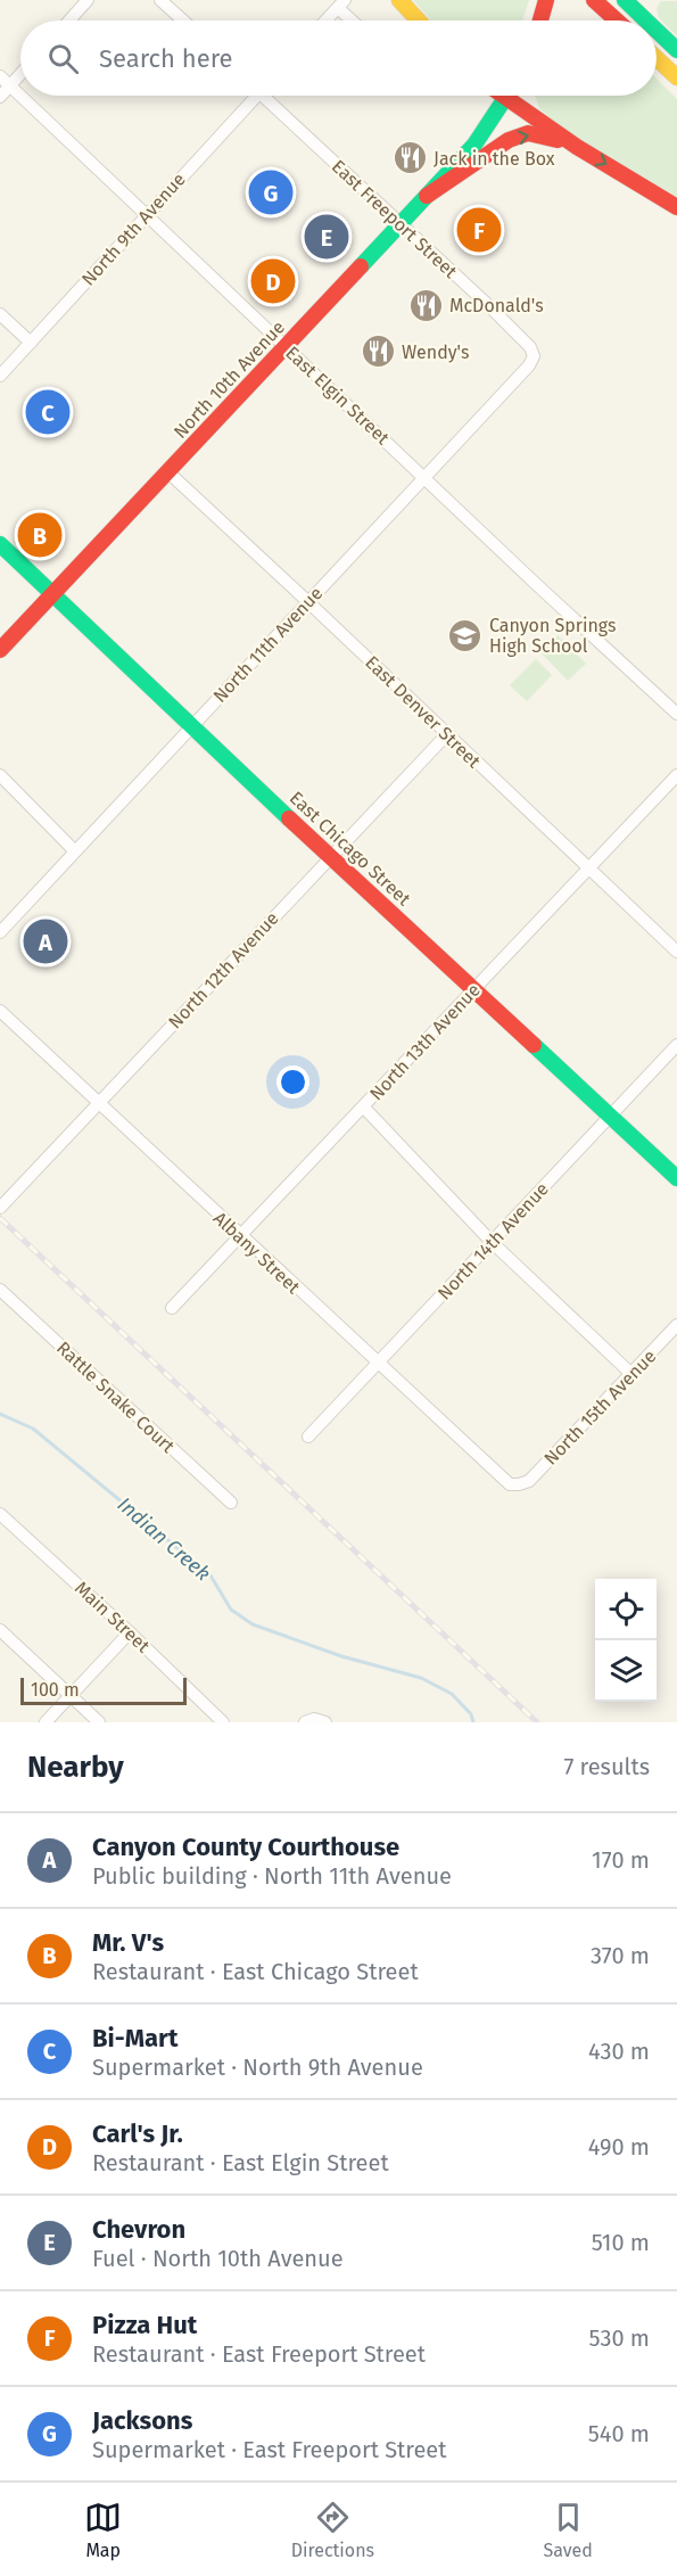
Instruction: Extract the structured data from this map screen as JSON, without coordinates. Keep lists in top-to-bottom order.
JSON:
{
  "streets": {
    "main road": ["North 10th Avenue", "East Chicago Street"],
    "street": [
      "East Freeport Street",
      "North 9th Avenue",
      "East Elgin Street",
      "North 11th Avenue",
      "East Denver Street",
      "North 12th Avenue",
      "North 13th Avenue",
      "North 14th Avenue",
      "Albany Street",
      "Rattle Snake Court",
      "North 15th Avenue",
      "Main Street"
    ]
  },
  "crossings": [
    ["East Freeport Street", "North 10th Avenue"],
    ["East Freeport Street", "North 11th Avenue"],
    ["North 9th Avenue", "East Elgin Street"],
    ["North 10th Avenue", "East Elgin Street"],
    ["North 10th Avenue", "East Denver Street"],
    ["North 10th Avenue", "East Chicago Street"],
    ["East Elgin Street", "North 11th Avenue"],
    ["North 11th Avenue", "East Denver Street"],
    ["North 11th Avenue", "East Chicago Street"],
    ["East Denver Street", "North 12th Avenue"],
    ["East Denver Street", "North 13th Avenue"],
    ["East Chicago Street", "North 12th Avenue"],
    ["East Chicago Street", "North 13th Avenue"],
    ["East Chicago Street", "North 14th Avenue"],
    ["North 12th Avenue", "Albany Street"],
    ["North 13th Avenue", "Albany Street"],
    ["North 14th Avenue", "Albany Street"],
    ["Albany Street", "North 15th Avenue"]
  ],
  "water": ["Indian Creek"],
  "places": {
    "restaurant": ["Jack in the Box", "McDonald's", "Wendy's"],
    "school or university": ["Canyon Springs High School"]
  },
  "scale_bar": "100 m",
  "page": {
    "search": "Search here",
    "pins": [
      "G",
      "F",
      "E",
      "D",
      "C",
      "B",
      "A"
    ],
    "scale": "100 m",
    "heading": ["Nearby", "7 results"],
    "list": [
      {
        "mark": "A",
        "name": "Canyon County Courthouse",
        "note": "Public building · North 11th Avenue",
        "value": "170 m"
      },
      {
        "mark": "B",
        "name": "Mr. V's",
        "note": "Restaurant · East Chicago Street",
        "value": "370 m"
      },
      {
        "mark": "C",
        "name": "Bi-Mart",
        "note": "Supermarket · North 9th Avenue",
        "value": "430 m"
      },
      {
        "mark": "D",
        "name": "Carl's Jr.",
        "note": "Restaurant · East Elgin Street",
        "value": "490 m"
      },
      {
        "mark": "E",
        "name": "Chevron",
        "note": "Fuel · North 10th Avenue",
        "value": "510 m"
      },
      {
        "mark": "F",
        "name": "Pizza Hut",
        "note": "Restaurant · East Freeport Street",
        "value": "530 m"
      },
      {
        "mark": "G",
        "name": "Jacksons",
        "note": "Supermarket · East Freeport Street",
        "value": "540 m"
      }
    ],
    "nav": ["Map", "Directions", "Saved"]
  }
}
